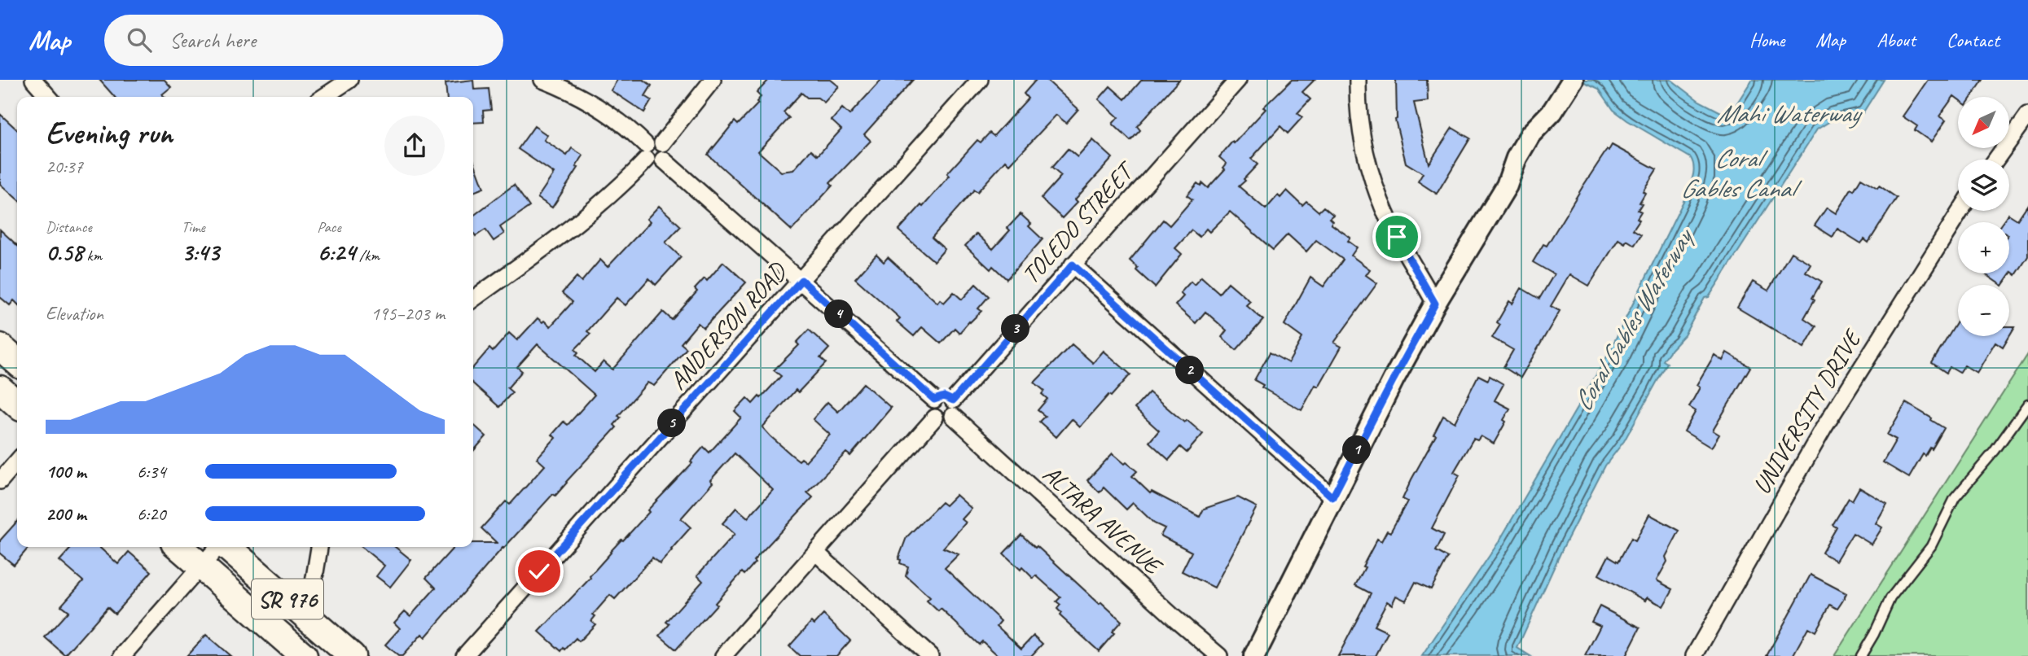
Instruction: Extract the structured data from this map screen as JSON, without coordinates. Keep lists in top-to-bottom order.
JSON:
{
  "streets": {
    "main road": ["SR 976"],
    "street": [
      "TOLEDO STREET",
      "ANDERSON ROAD",
      "UNIVERSITY DRIVE",
      "ALTARA AVENUE"
    ]
  },
  "crossings": [
    ["TOLEDO STREET", "ALTARA AVENUE"]
  ],
  "water": ["Mahi Waterway", "Coral Gables Canal", "Coral Gables Waterway"],
  "north": "bottom left",
  "page": {
    "header": "Map",
    "search": "Search here",
    "nav": [
      "Home",
      "Map",
      "About",
      "Contact"
    ],
    "map_buttons": ["+", "−"],
    "heading": ["Evening run", "20:37"],
    "stats": [
      ["Distance", "0.58 km"],
      ["Time", "3:43"],
      ["Pace", "6:24 /km"]
    ],
    "chart": ["Elevation", "195–203 m"],
    "pins": [
      "4",
      "3",
      "2",
      "5",
      "1"
    ],
    "list": [
      {
        "name": "100 m",
        "note": "6:34"
      },
      {
        "name": "200 m",
        "note": "6:20"
      }
    ]
  }
}
